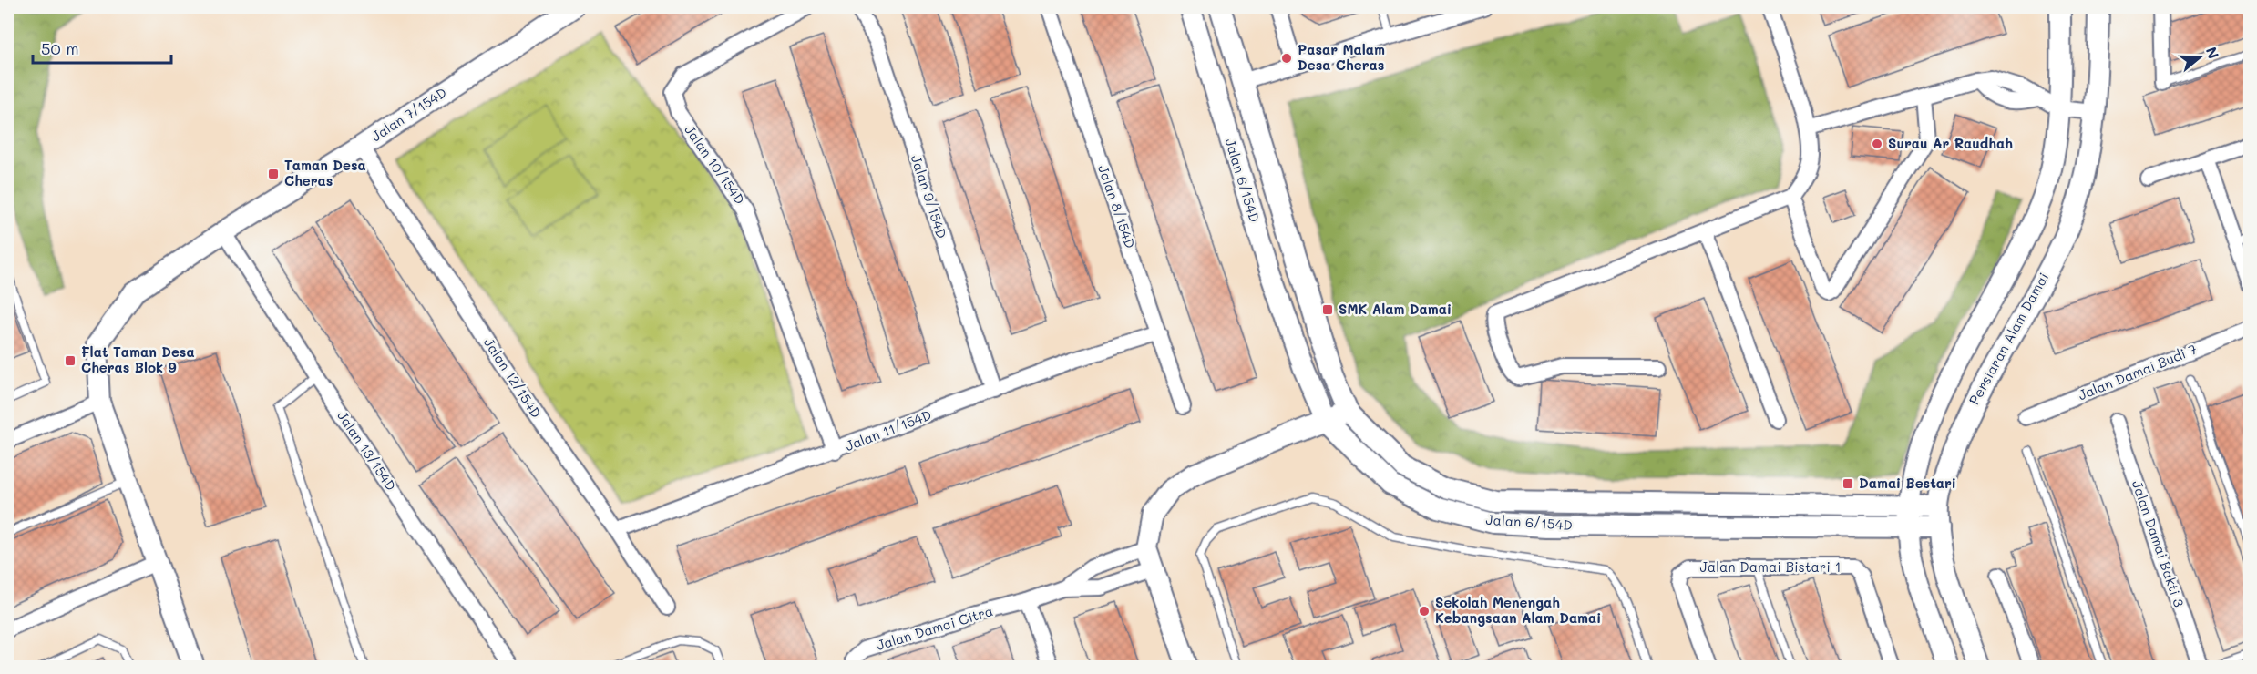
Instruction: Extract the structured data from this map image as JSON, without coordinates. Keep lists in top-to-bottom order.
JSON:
{
  "streets": {
    "street": [
      "Jalan 7/154D",
      "Jalan 10/154D",
      "Jalan 6/154D",
      "Jalan 9/154D",
      "Jalan 8/154D",
      "Persiaran Alam Damai",
      "Jalan Damai Budi 7",
      "Jalan 12/154D",
      "Jalan 11/154D",
      "Jalan 13/154D",
      "Jalan Damai Bakti 3",
      "Jalan Damai Bistari 1",
      "Jalan Damai Citra"
    ]
  },
  "crossings": [
    ["Jalan 7/154D", "Jalan 12/154D"],
    ["Jalan 7/154D", "Jalan 13/154D"],
    ["Jalan 10/154D", "Jalan 11/154D"],
    ["Jalan 6/154D", "Persiaran Alam Damai"],
    ["Jalan 9/154D", "Jalan 11/154D"],
    ["Jalan 8/154D", "Jalan 11/154D"],
    ["Jalan 12/154D", "Jalan 11/154D"]
  ],
  "places": {
    "other": ["Pasar Malam Desa Cheras", "Surau Ar Raudhah", "Sekolah Menengah Kebangsaan Alam Damai"],
    "transit": [
      "Taman Desa Cheras",
      "SMK Alam Damai",
      "Flat Taman Desa Cheras Blok 9",
      "Damai Bestari"
    ]
  },
  "scale_bar": "50 m",
  "north": "right"
}
